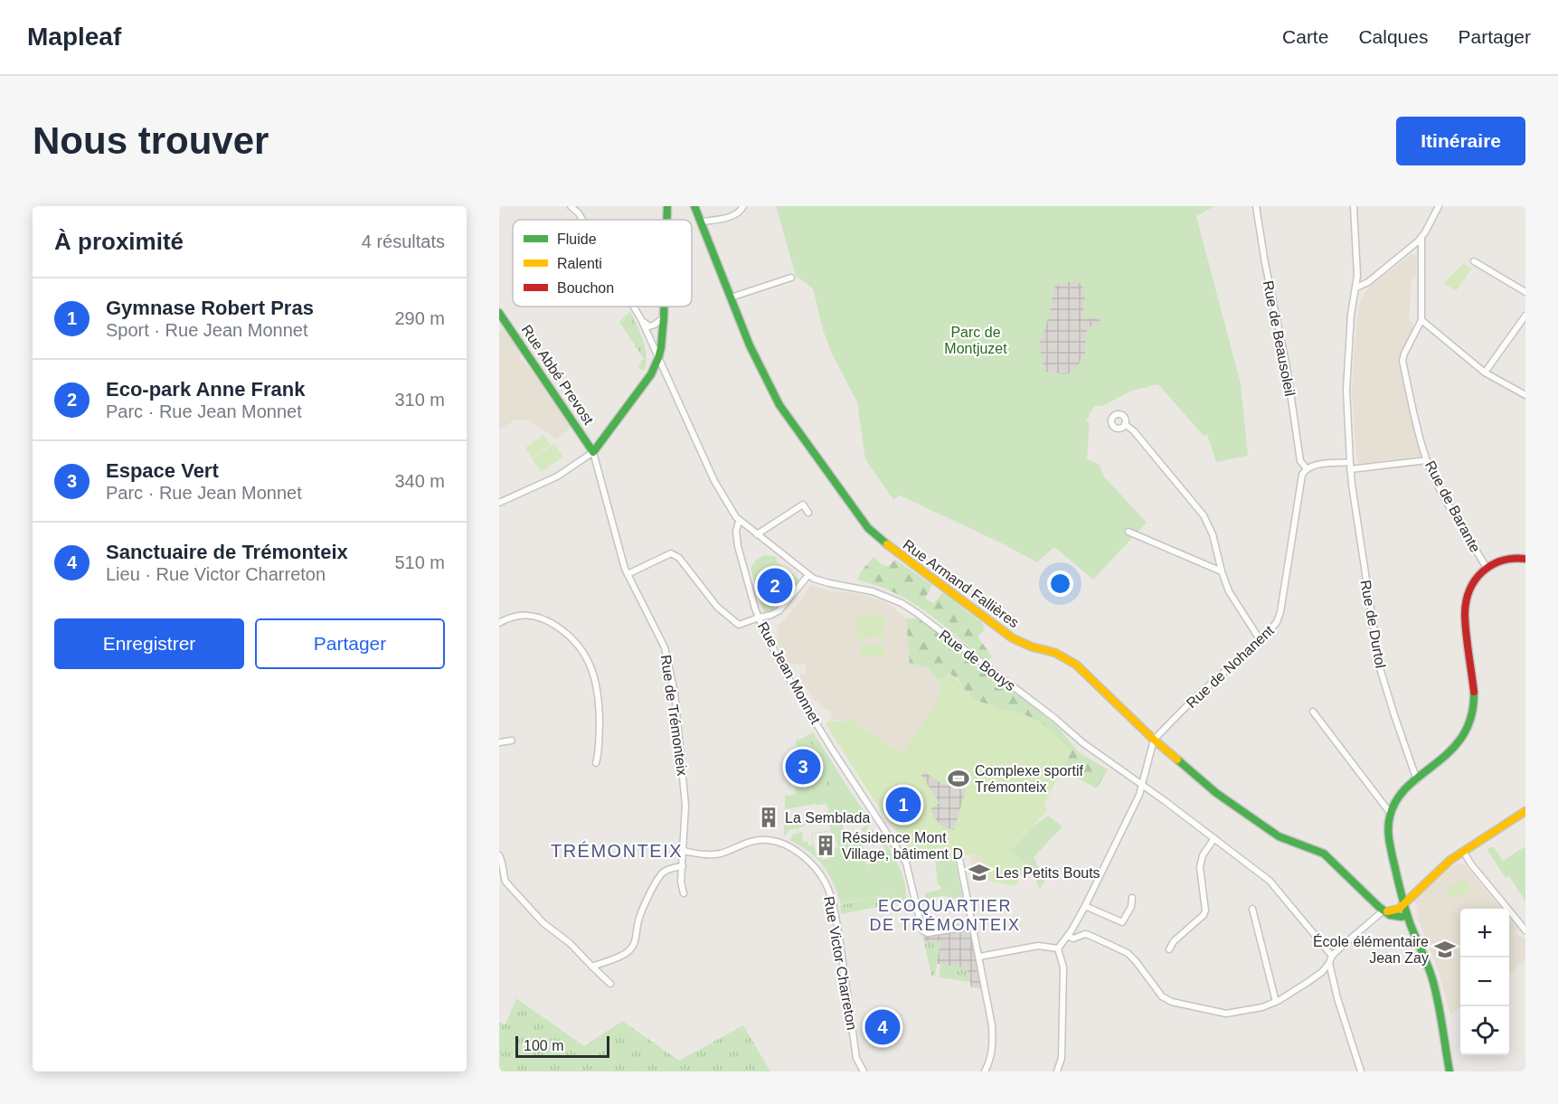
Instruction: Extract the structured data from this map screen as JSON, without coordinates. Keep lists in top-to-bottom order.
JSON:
{
  "streets": {
    "street": [
      "Rue de Beausoleil",
      "Rue Abbé Prevost",
      "Rue de Barante",
      "Rue Armand Fallières",
      "Rue de Durtol",
      "Rue de Bouys",
      "Rue de Nohanent",
      "Rue Jean Monnet",
      "Rue de Trémonteix",
      "Rue Victor Charreton"
    ]
  },
  "crossings": [
    ["Rue de Beausoleil", "Rue de Nohanent"],
    ["Rue Abbé Prevost", "Rue de Trémonteix"],
    ["Rue Armand Fallières", "Rue de Nohanent"],
    ["Rue de Bouys", "Rue de Nohanent"],
    ["Rue de Bouys", "Rue Jean Monnet"],
    ["Rue de Trémonteix", "Rue Victor Charreton"]
  ],
  "districts": ["TRÉMONTEIX", "ECOQUARTIER DE TRÉMONTEIX"],
  "parks": ["Parc de Montjuzet"],
  "places": {
    "sports": ["Complexe sportif Trémonteix"],
    "building": ["La Semblada", "Résidence Mont Village, bâtiment D"],
    "school or university": ["Les Petits Bouts", "École élémentaire Jean Zay"]
  },
  "legend": ["Fluide", "Ralenti", "Bouchon"],
  "scale_bar": "100 m",
  "page": {
    "header": "Mapleaf",
    "nav": ["Carte", "Calques", "Partager"],
    "buttons": [
      "Itinéraire",
      ["Enregistrer", "Partager"]
    ],
    "title": "Nous trouver",
    "heading": ["À proximité", "4 résultats"],
    "list": [
      {
        "mark": "1",
        "name": "Gymnase Robert Pras",
        "note": "Sport · Rue Jean Monnet",
        "value": "290 m"
      },
      {
        "mark": "2",
        "name": "Eco-park Anne Frank",
        "note": "Parc · Rue Jean Monnet",
        "value": "310 m"
      },
      {
        "mark": "3",
        "name": "Espace Vert",
        "note": "Parc · Rue Jean Monnet",
        "value": "340 m"
      },
      {
        "mark": "4",
        "name": "Sanctuaire de Trémonteix",
        "note": "Lieu · Rue Victor Charreton",
        "value": "510 m"
      }
    ],
    "pins": [
      "2",
      "3",
      "1",
      "4"
    ],
    "map_buttons": ["+", "−"],
    "scale": "100 m"
  }
}
